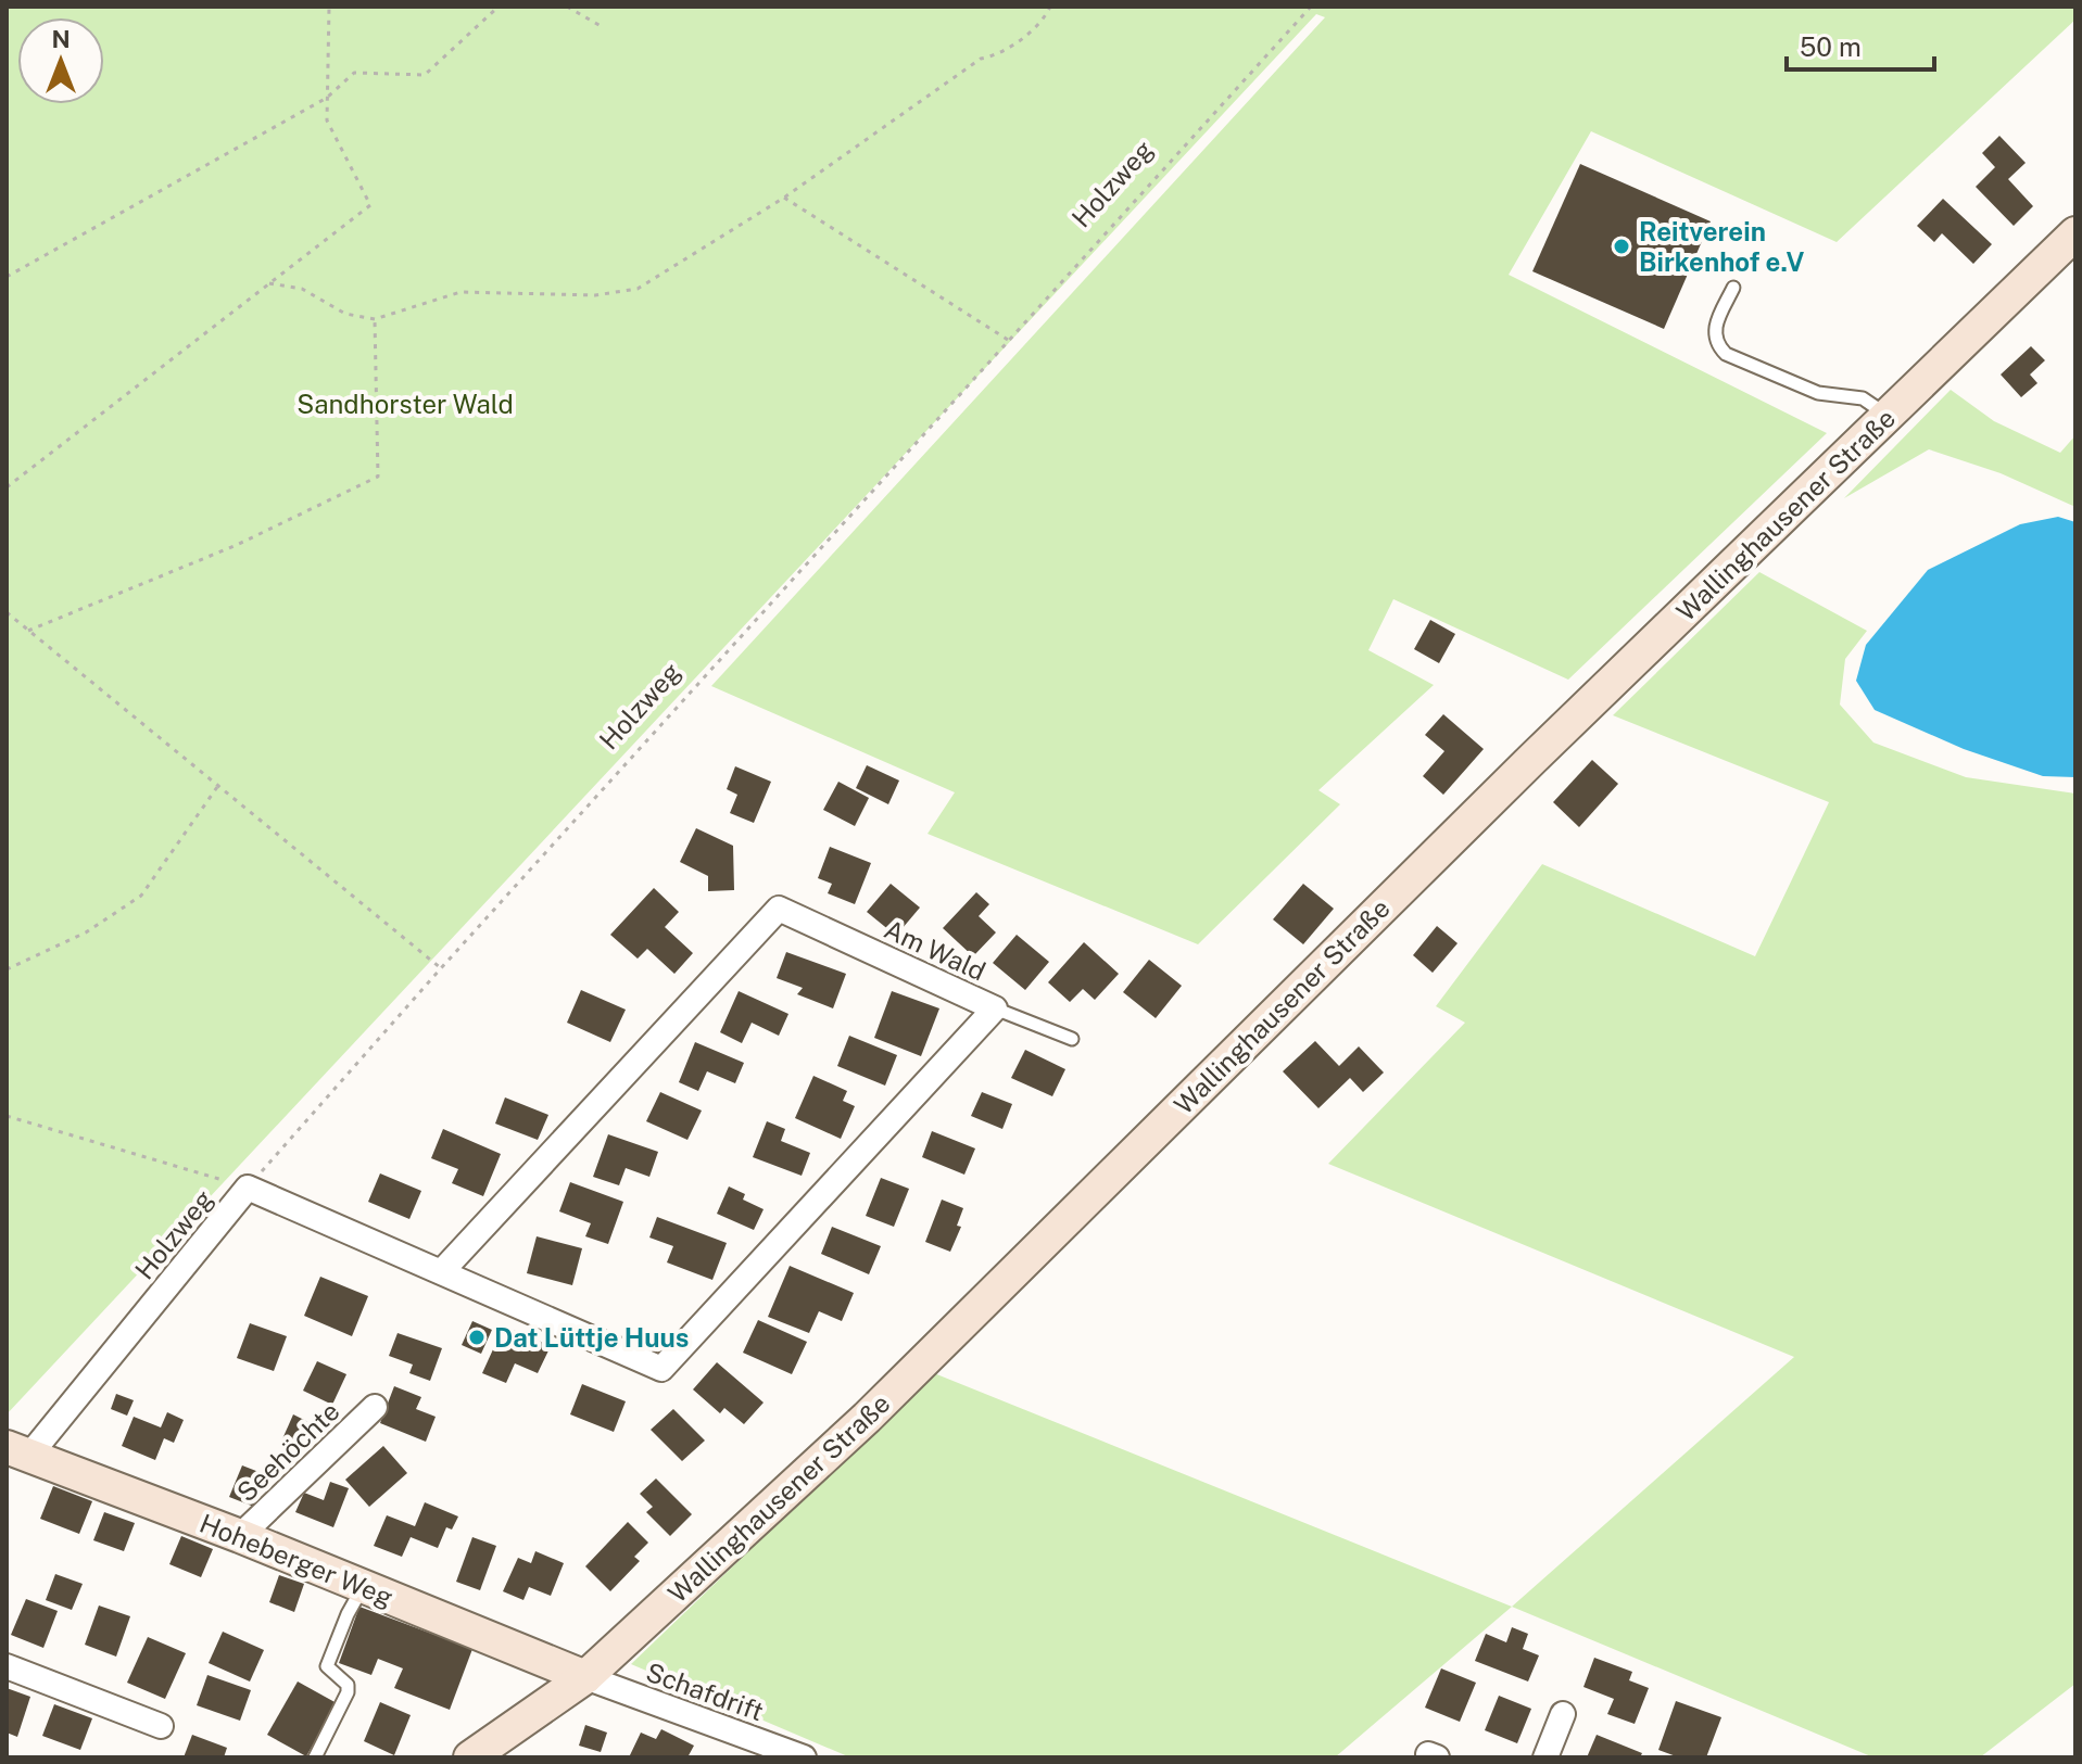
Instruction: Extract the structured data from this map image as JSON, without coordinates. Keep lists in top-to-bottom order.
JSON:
{
  "streets": {
    "street": [
      "Holzweg",
      "Wallinghausener Straße",
      "Am Wald",
      "Seehöchte",
      "Hoheberger Weg",
      "Schafdrift"
    ]
  },
  "crossings": [
    ["Holzweg", "Am Wald"],
    ["Holzweg", "Hoheberger Weg"],
    ["Wallinghausener Straße", "Hoheberger Weg"],
    ["Wallinghausener Straße", "Schafdrift"],
    ["Seehöchte", "Hoheberger Weg"],
    ["Hoheberger Weg", "Schafdrift"]
  ],
  "parks": ["Sandhorster Wald"],
  "places": ["Reitverein Birkenhof e.V", "Dat Lüttje Huus"],
  "scale_bar": "50 m",
  "north": "top"
}
